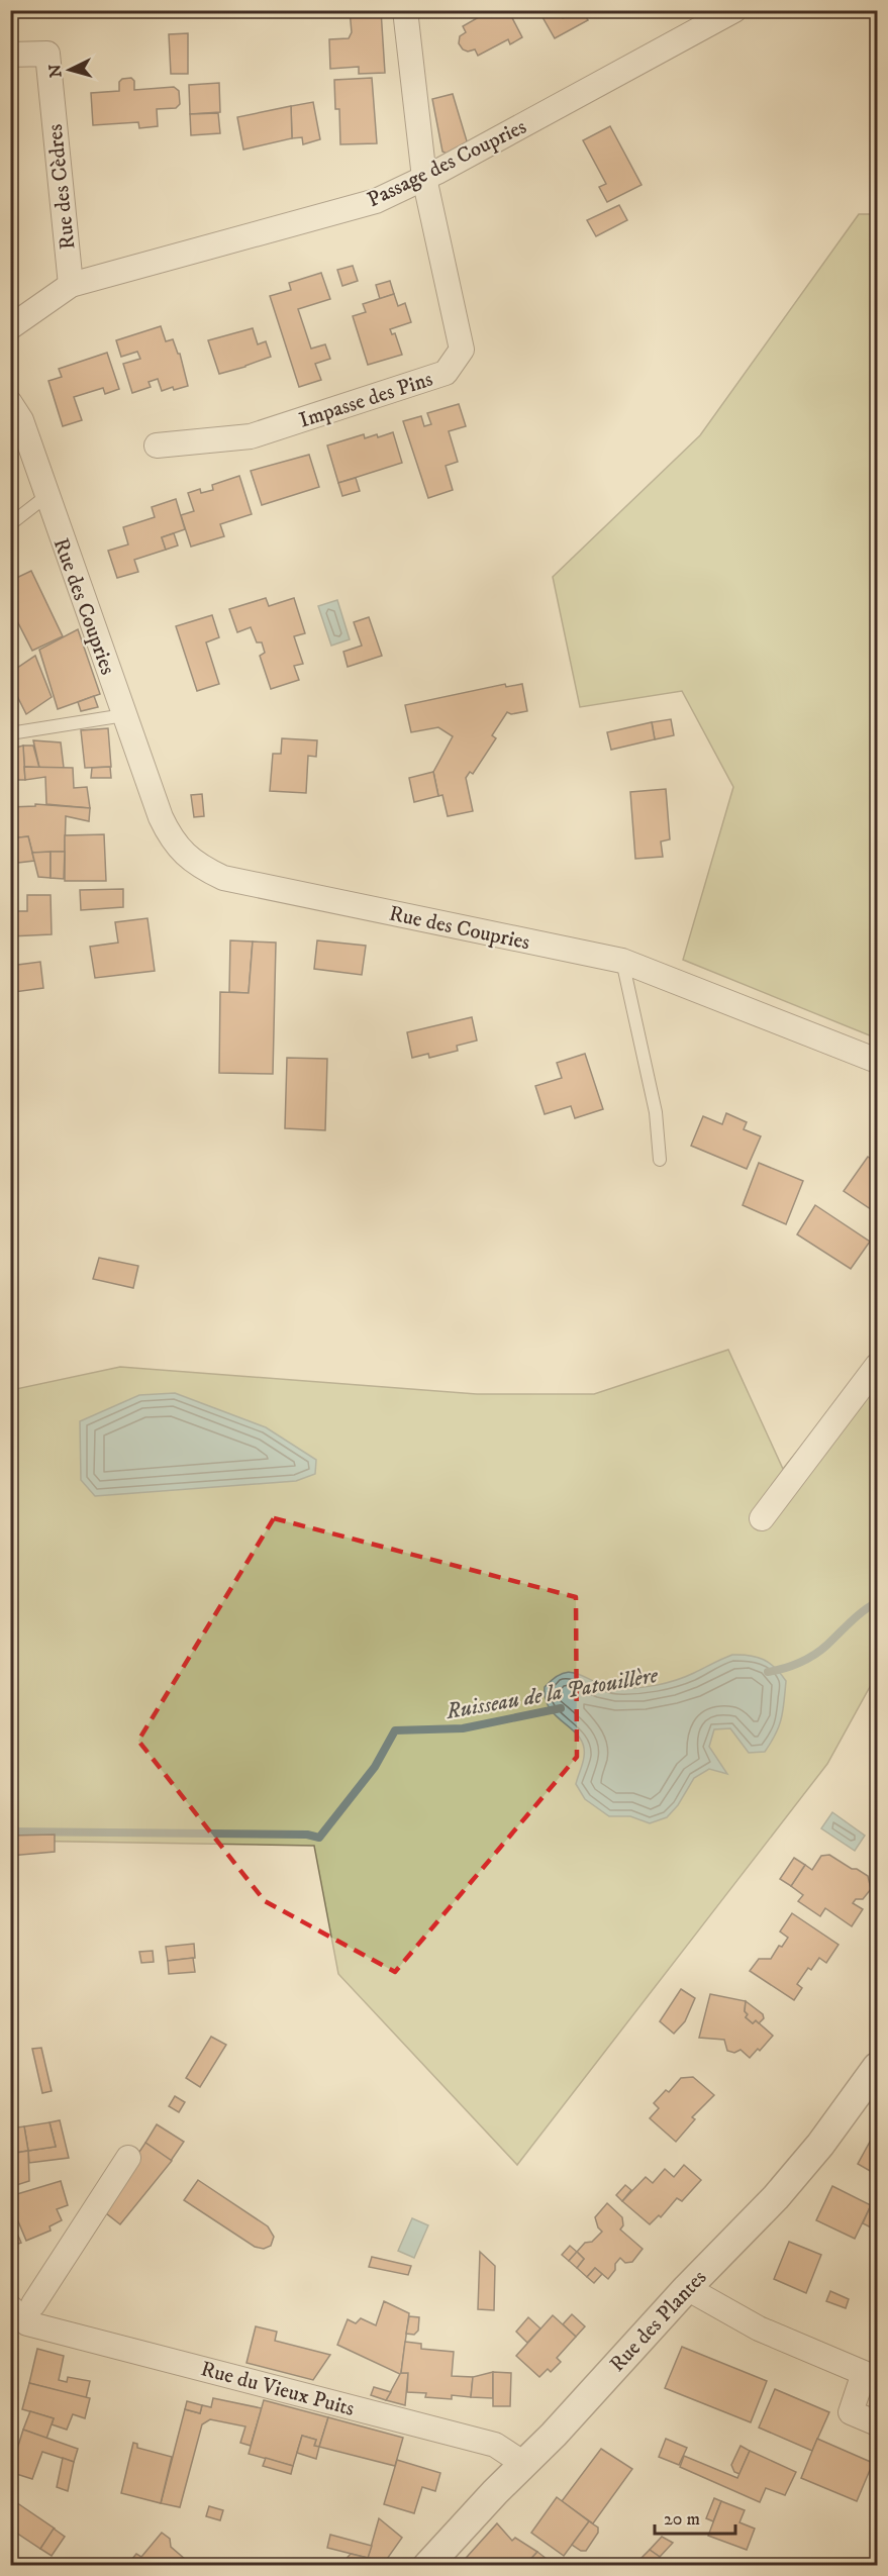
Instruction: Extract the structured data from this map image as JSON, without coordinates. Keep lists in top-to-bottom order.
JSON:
{
  "streets": {
    "street": [
      "Passage des Coupries",
      "Rue des Cèdres",
      "Impasse des Pins",
      "Rue des Coupries",
      "Rue des Plantes",
      "Rue du Vieux Puits"
    ]
  },
  "crossings": [
    ["Passage des Coupries", "Rue des Cèdres"],
    ["Passage des Coupries", "Impasse des Pins"],
    ["Rue des Plantes", "Rue du Vieux Puits"]
  ],
  "water": ["Ruisseau de la Patouillère"],
  "scale_bar": "20 m",
  "north": "left"
}
